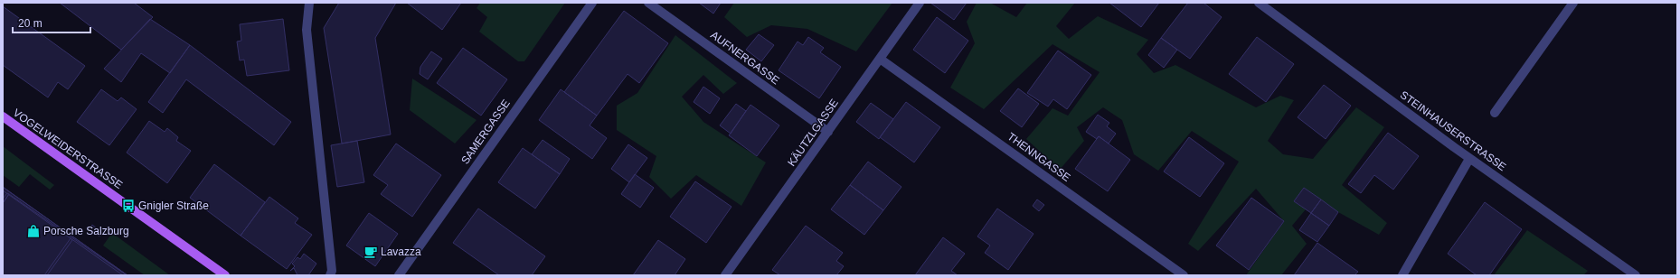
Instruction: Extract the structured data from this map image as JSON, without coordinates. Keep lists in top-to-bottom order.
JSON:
{
  "streets": {
    "main road": ["VOGELWEIDERSTRASSE"],
    "street": [
      "AUFNERGASSE",
      "STEINHAUSERSTRASSE",
      "SAMERGASSE",
      "KÄUTZLGASSE",
      "THENNGASSE"
    ]
  },
  "crossings": [
    ["AUFNERGASSE", "KÄUTZLGASSE"],
    ["KÄUTZLGASSE", "THENNGASSE"]
  ],
  "places": {
    "bus stop": ["Gnigler Straße"],
    "shop": ["Porsche Salzburg"],
    "cafe": ["Lavazza"]
  },
  "scale_bar": "20 m"
}
